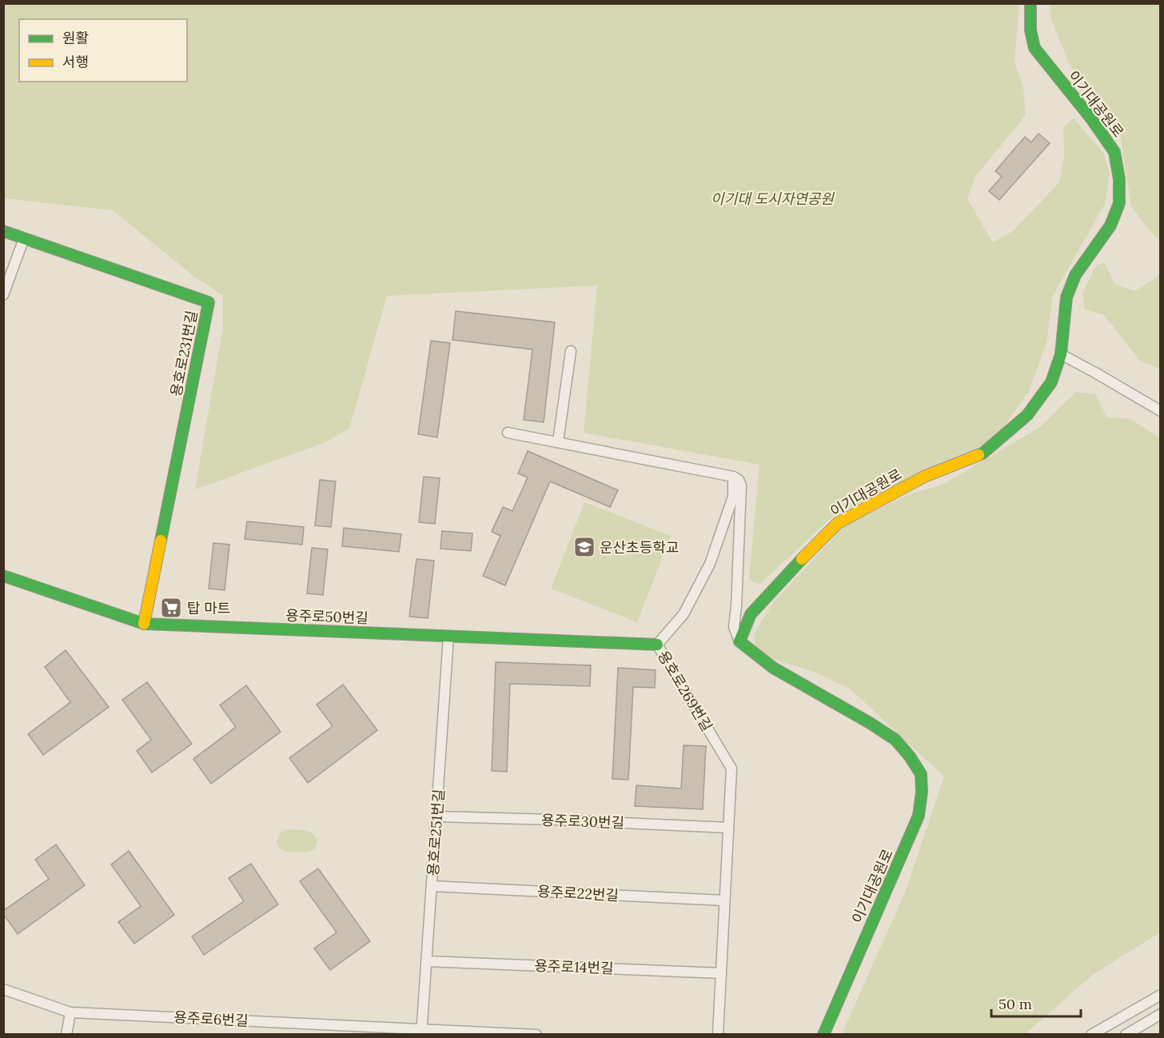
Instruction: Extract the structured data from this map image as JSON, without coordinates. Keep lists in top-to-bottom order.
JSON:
{
  "streets": {
    "street": [
      "이기대공원로",
      "용호로231번길",
      "용주로50번길",
      "용호로269번길",
      "용주로30번길",
      "용호로251번길",
      "용주로22번길",
      "용주로14번길",
      "용주로6번길"
    ]
  },
  "crossings": [
    ["용호로231번길", "용주로50번길"],
    ["용주로50번길", "용호로269번길"],
    ["용주로50번길", "용호로251번길"],
    ["용호로269번길", "용주로30번길"],
    ["용호로269번길", "용주로22번길"],
    ["용호로269번길", "용주로14번길"],
    ["용주로30번길", "용호로251번길"],
    ["용호로251번길", "용주로22번길"],
    ["용호로251번길", "용주로14번길"],
    ["용호로251번길", "용주로6번길"]
  ],
  "parks": ["이기대 도시자연공원"],
  "places": {
    "school or university": ["운산초등학교"],
    "supermarket": ["탑 마트"]
  },
  "legend": ["원활", "서행"],
  "scale_bar": "50 m"
}
